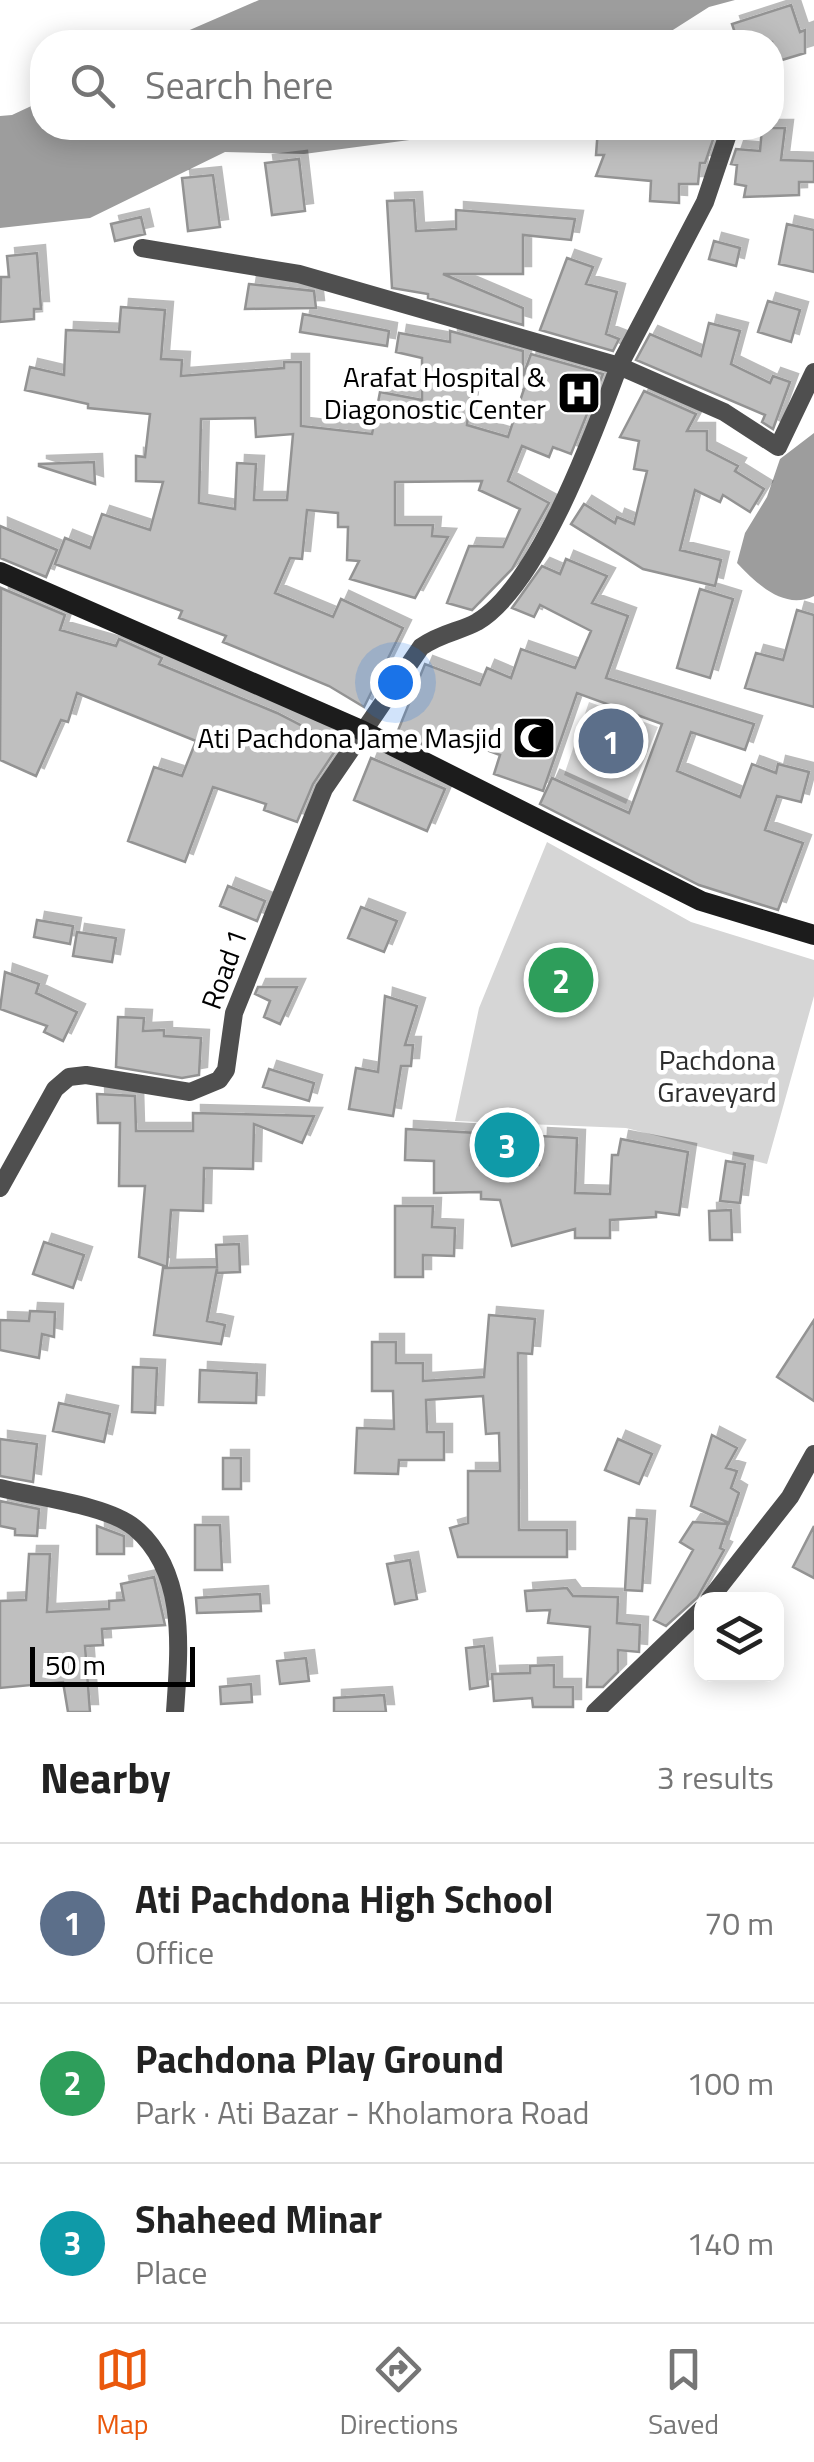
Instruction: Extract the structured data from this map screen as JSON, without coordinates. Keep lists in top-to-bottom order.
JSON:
{
  "streets": {
    "street": ["Road 1"]
  },
  "parks": ["Pachdona Graveyard"],
  "places": {
    "hospital": ["Arafat Hospital & Diagonostic Center"],
    "mosque": ["Ati Pachdona Jame Masjid"]
  },
  "scale_bar": "50 m",
  "page": {
    "search": "Search here",
    "pins": ["1", "2", "3"],
    "scale": "50 m",
    "heading": ["Nearby", "3 results"],
    "list": [
      {
        "mark": "1",
        "name": "Ati Pachdona High School",
        "note": "Office",
        "value": "70 m"
      },
      {
        "mark": "2",
        "name": "Pachdona Play Ground",
        "note": "Park · Ati Bazar - Kholamora Road",
        "value": "100 m"
      },
      {
        "mark": "3",
        "name": "Shaheed Minar",
        "note": "Place",
        "value": "140 m"
      }
    ],
    "nav": ["Map", "Directions", "Saved"]
  }
}
